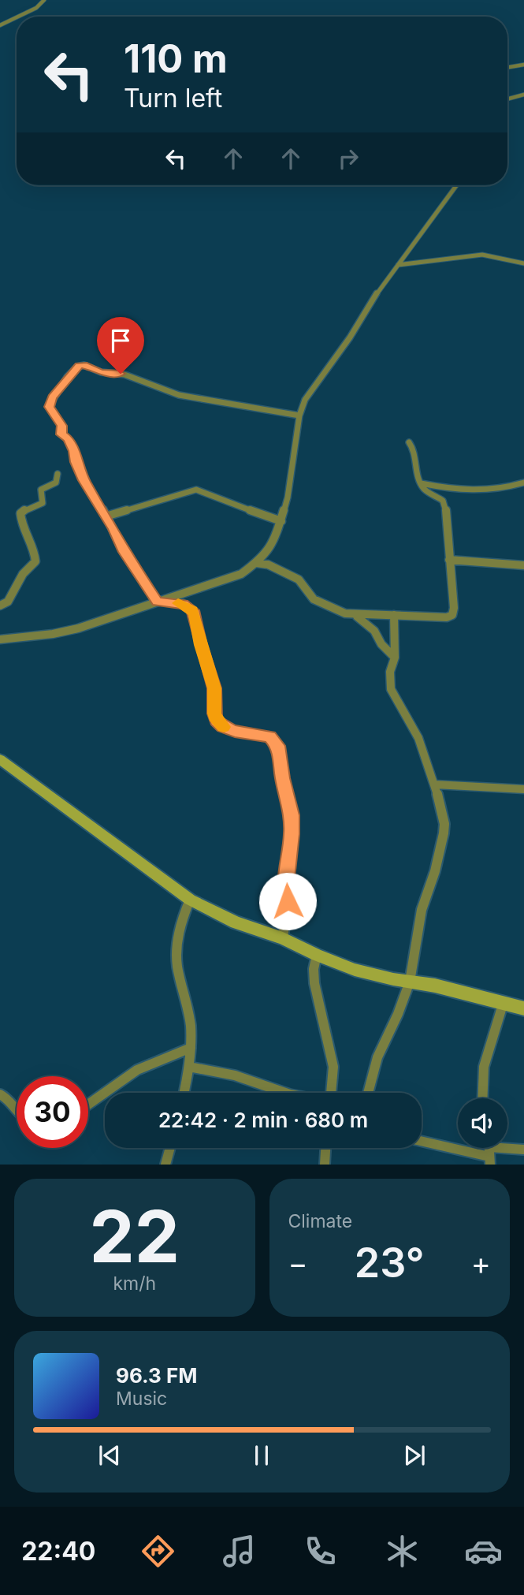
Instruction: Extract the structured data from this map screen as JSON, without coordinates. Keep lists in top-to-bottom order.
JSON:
{
  "page": {
    "turn": ["110 m", "Turn left"],
    "limit": "30",
    "trip": "22:42 · 2 min · 680 m",
    "tile": [
      ["22", "km/h"],
      "Climate"
    ],
    "heat": ["−", "23°", "+"],
    "song": ["96.3 FM", "Music"],
    "tabs": "22:40"
  }
}
